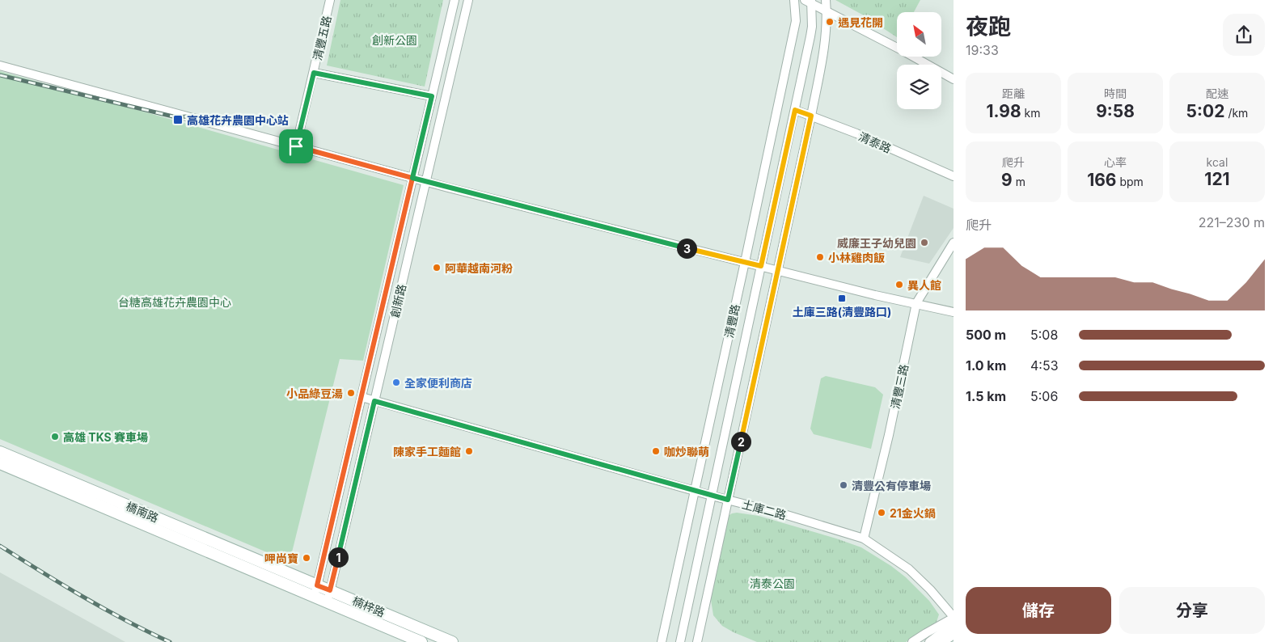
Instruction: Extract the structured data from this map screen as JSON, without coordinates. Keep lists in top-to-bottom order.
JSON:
{
  "streets": {
    "street": [
      "清豐五路",
      "清泰路",
      "創新路",
      "清豐路",
      "清豐三路",
      "土庫二路",
      "橋南路",
      "楠梓路"
    ]
  },
  "crossings": [
    ["清泰路", "清豐路"],
    ["創新路", "土庫二路"],
    ["創新路", "楠梓路"],
    ["清豐路", "土庫二路"],
    ["清豐三路", "土庫二路"],
    ["橋南路", "楠梓路"]
  ],
  "parks": ["創新公園", "台糖高雄花卉農園中心", "清泰公園"],
  "places": {
    "other": [
      "遇見花開",
      "威廉王子幼兒園",
      "小林雞肉飯",
      "阿華越南河粉",
      "異人館",
      "全家便利商店",
      "小品綠豆湯",
      "高雄 TKS 賽車場",
      "陳家手工麵館",
      "咖炒聯萌",
      "清豐公有停車場",
      "21金火鍋",
      "呷尚寶"
    ],
    "transit": ["高雄花卉農園中心站", "土庫三路(清豐路口)"]
  },
  "north": "top left",
  "page": {
    "heading": ["夜跑", "19:33"],
    "stats": [
      ["距離", "1.98 km"],
      ["時間", "9:58"],
      ["配速", "5:02 /km"],
      ["爬升", "9 m"],
      ["心率", "166 bpm"],
      ["kcal", "121"]
    ],
    "chart": ["爬升", "221–230 m"],
    "pins": ["3", "2", "1"],
    "list": [
      {
        "name": "500 m",
        "note": "5:08"
      },
      {
        "name": "1.0 km",
        "note": "4:53"
      },
      {
        "name": "1.5 km",
        "note": "5:06"
      }
    ],
    "buttons": ["儲存", "分享"]
  }
}
